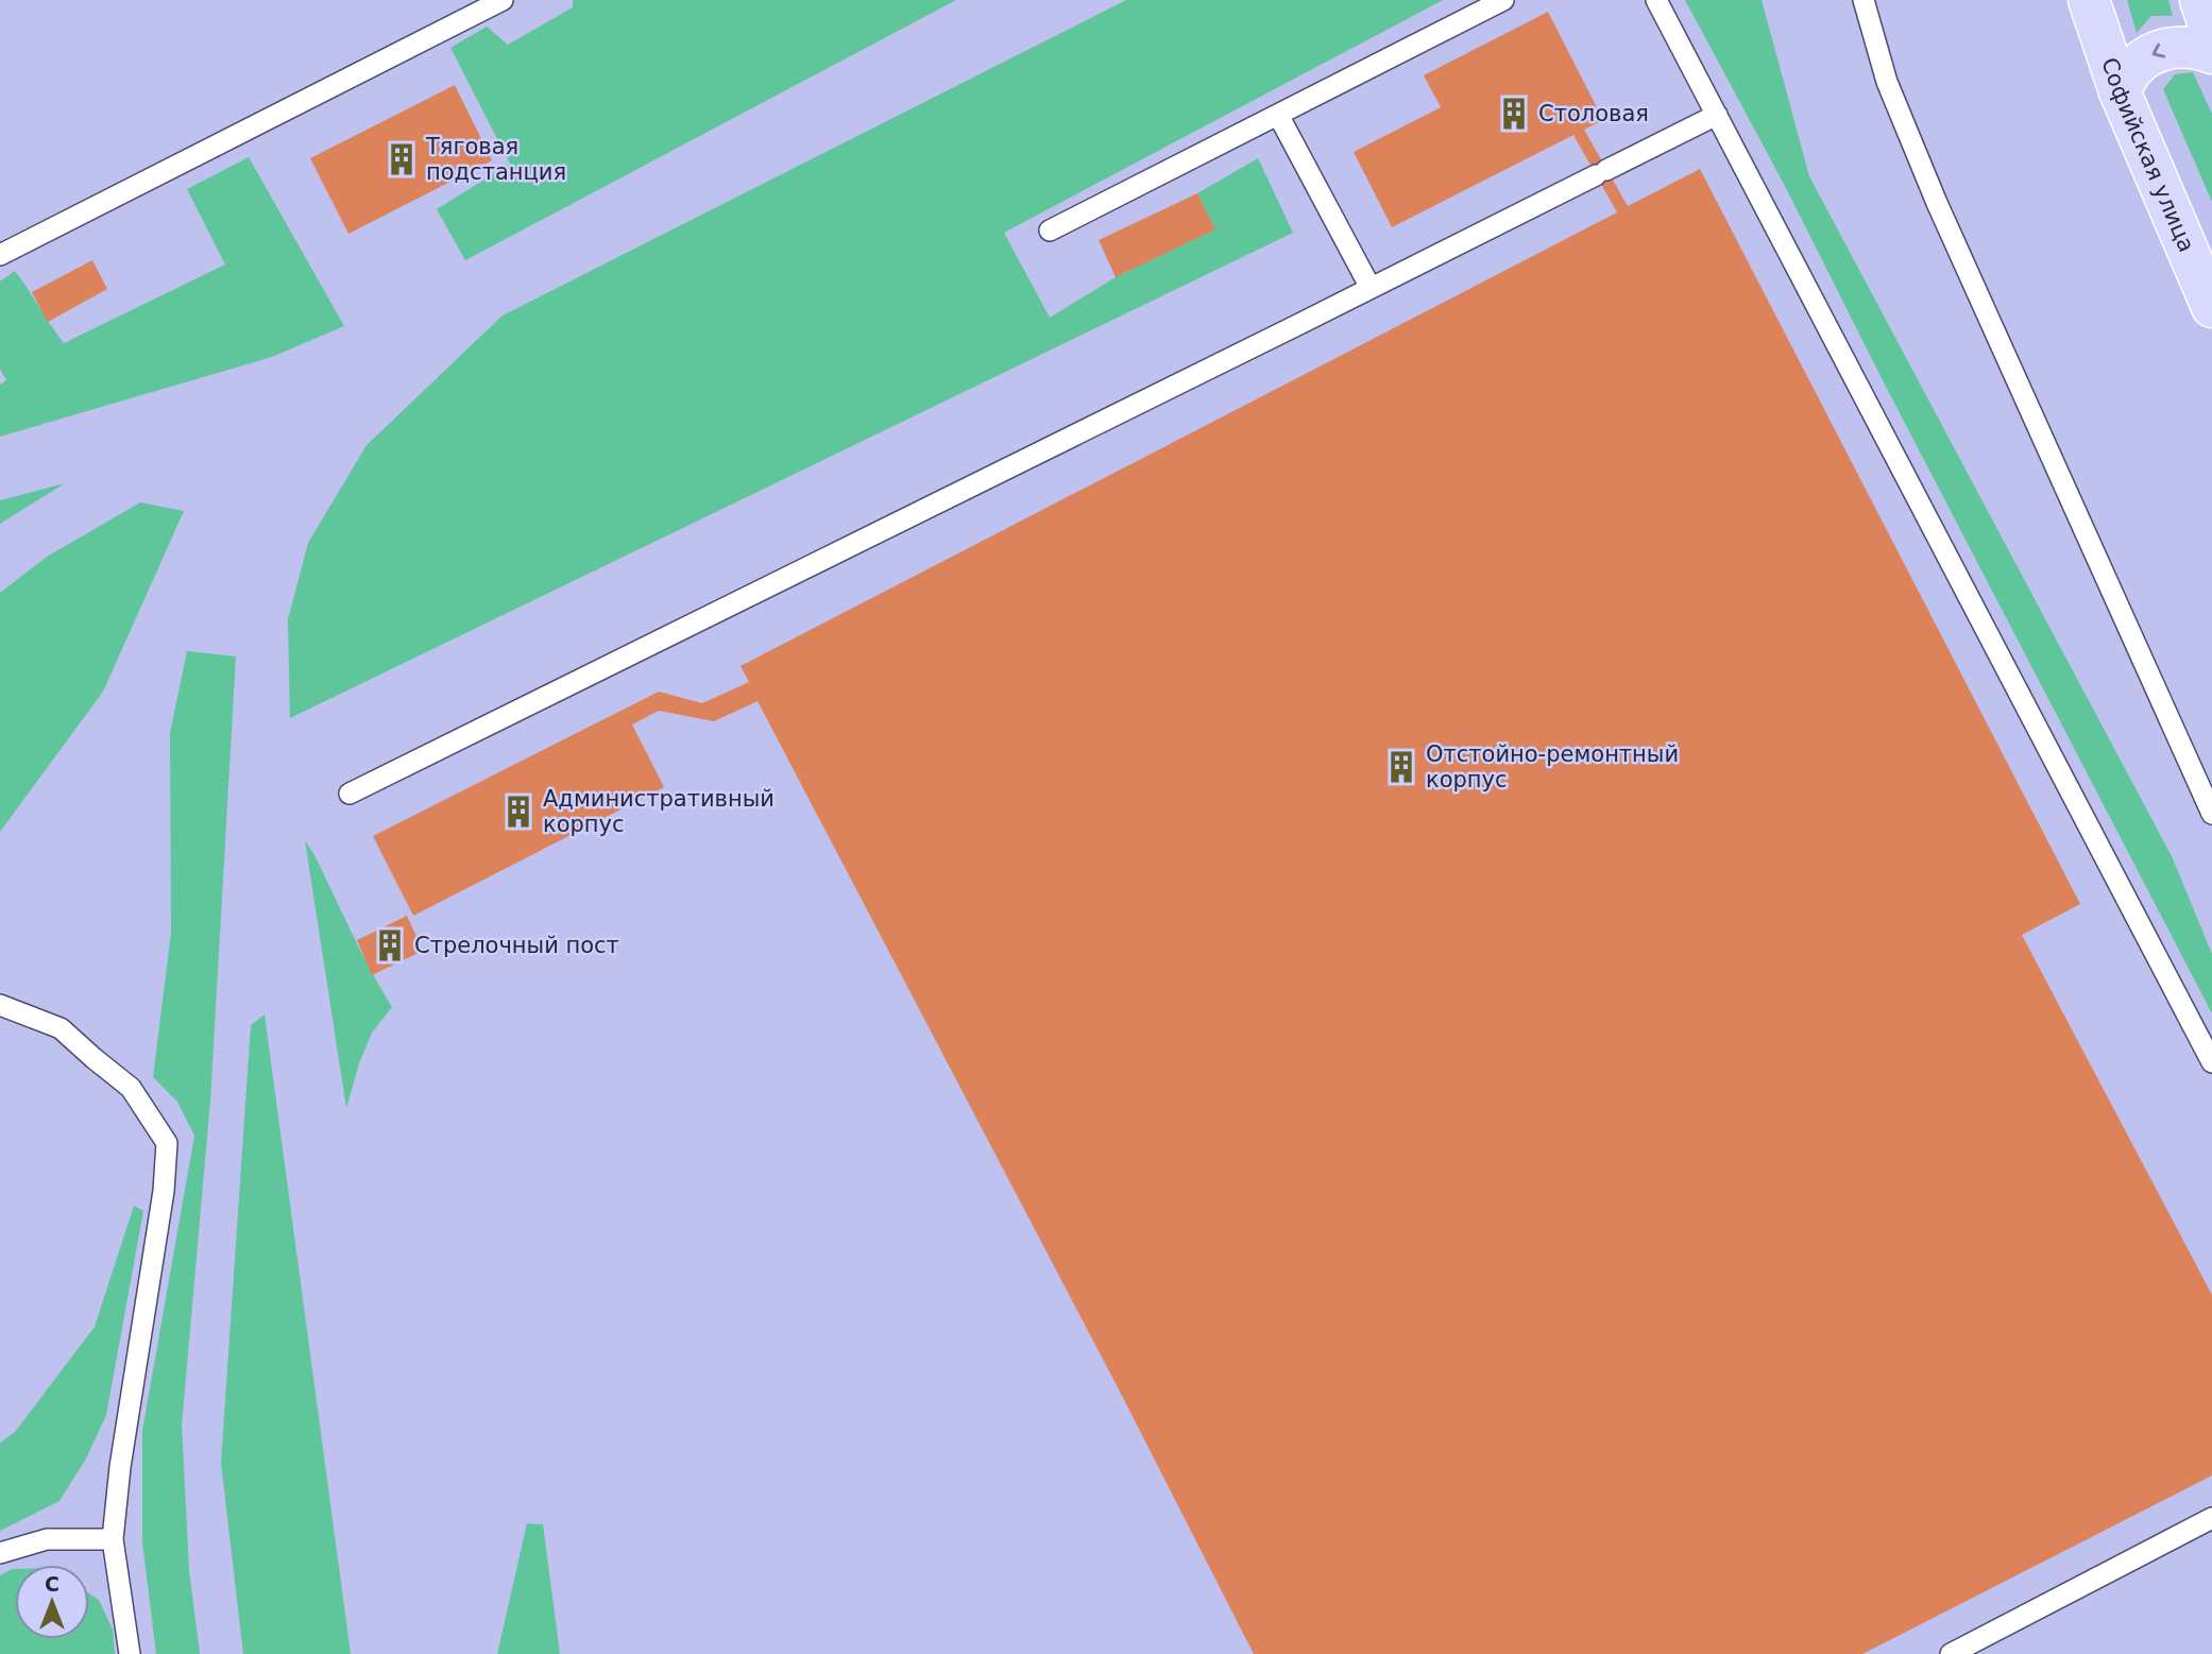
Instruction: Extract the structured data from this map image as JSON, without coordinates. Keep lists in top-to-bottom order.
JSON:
{
  "streets": {
    "main road": ["Софийская улица"]
  },
  "places": {
    "building": [
      "Столовая",
      "Тяговая подстанция",
      "Отстойно-ремонтный корпус",
      "Административный корпус",
      "Стрелочный пост"
    ]
  },
  "north": "top"
}
